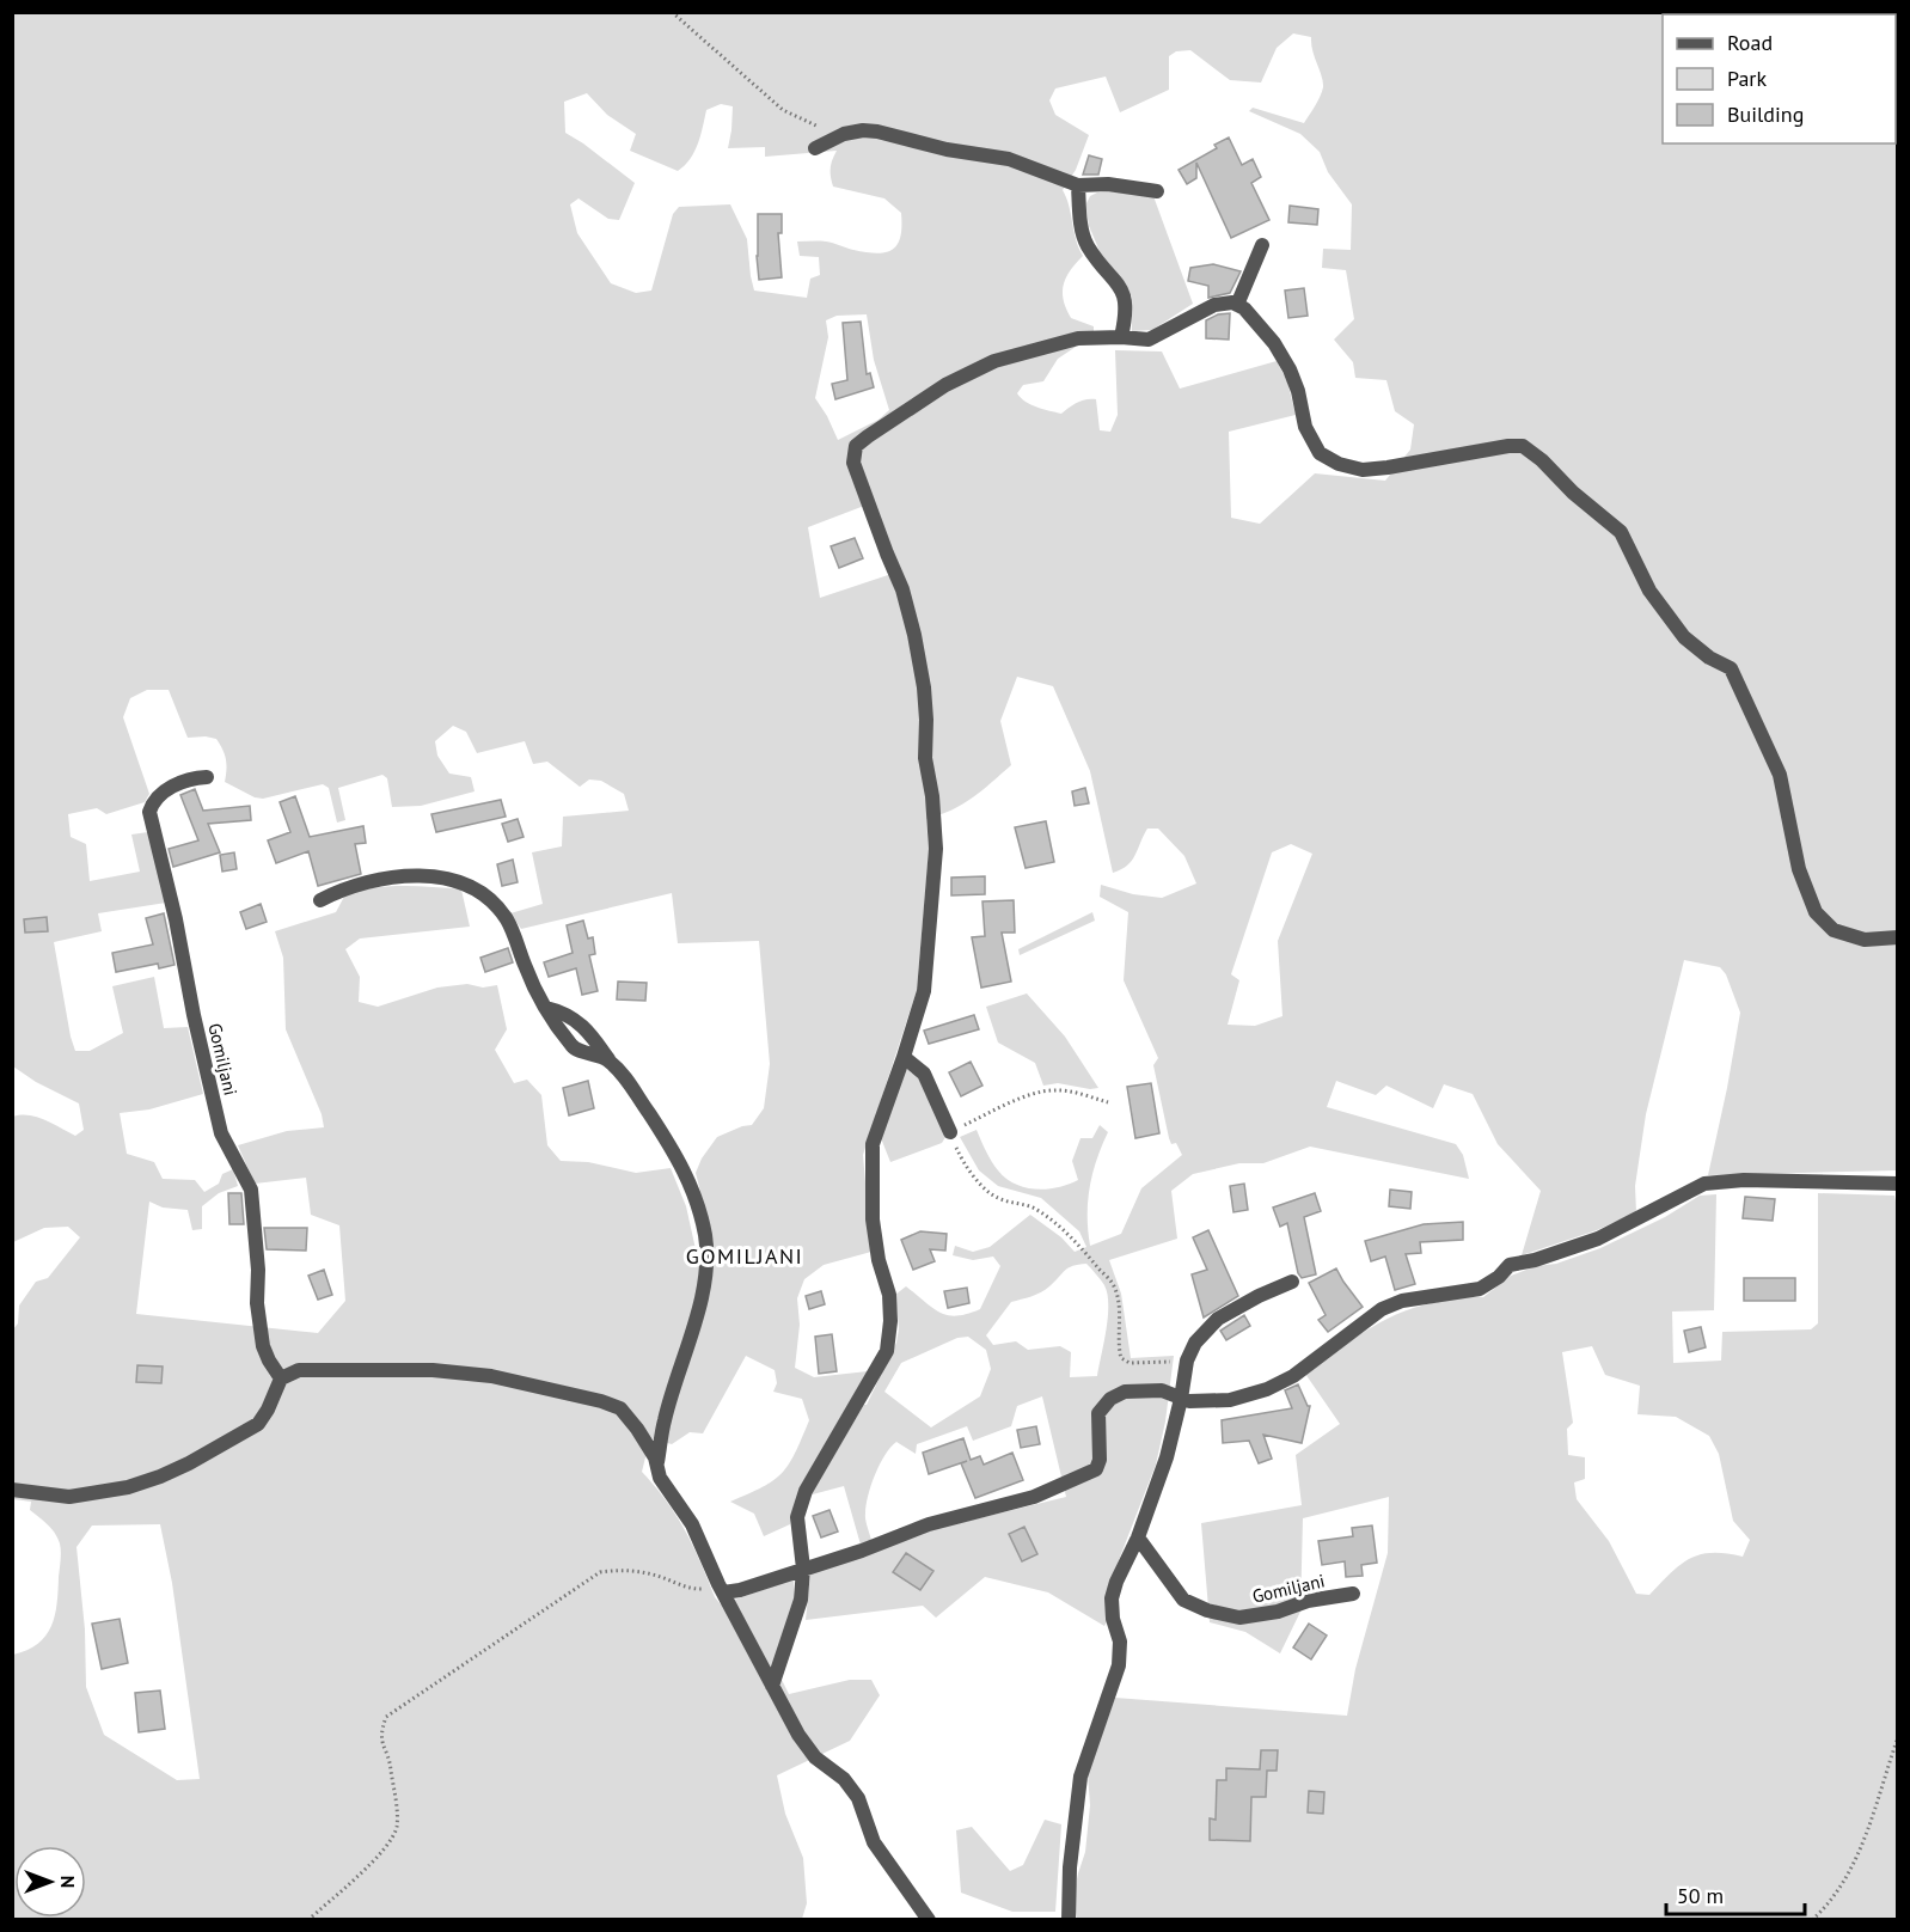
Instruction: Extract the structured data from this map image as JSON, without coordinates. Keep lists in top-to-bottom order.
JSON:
{
  "streets": {
    "street": ["Gomiljani"]
  },
  "districts": ["GOMILJANI"],
  "legend": ["Road", "Park", "Building"],
  "scale_bar": "50 m",
  "north": "right"
}
